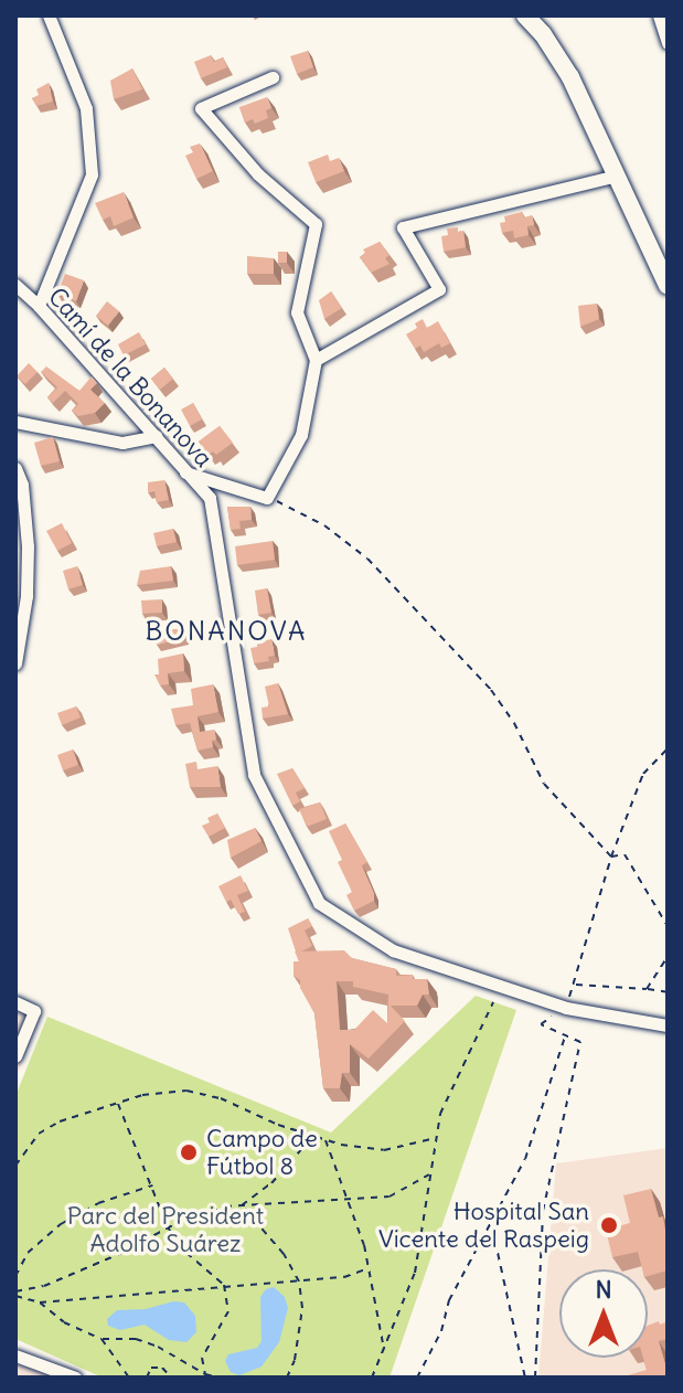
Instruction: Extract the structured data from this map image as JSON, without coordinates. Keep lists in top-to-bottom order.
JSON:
{
  "streets": {
    "street": ["Camí de la Bonanova"]
  },
  "districts": ["BONANOVA"],
  "parks": ["Parc del President Adolfo Suárez"],
  "places": ["Campo de Fútbol 8", "Hospital San Vicente del Raspeig"],
  "north": "top"
}
